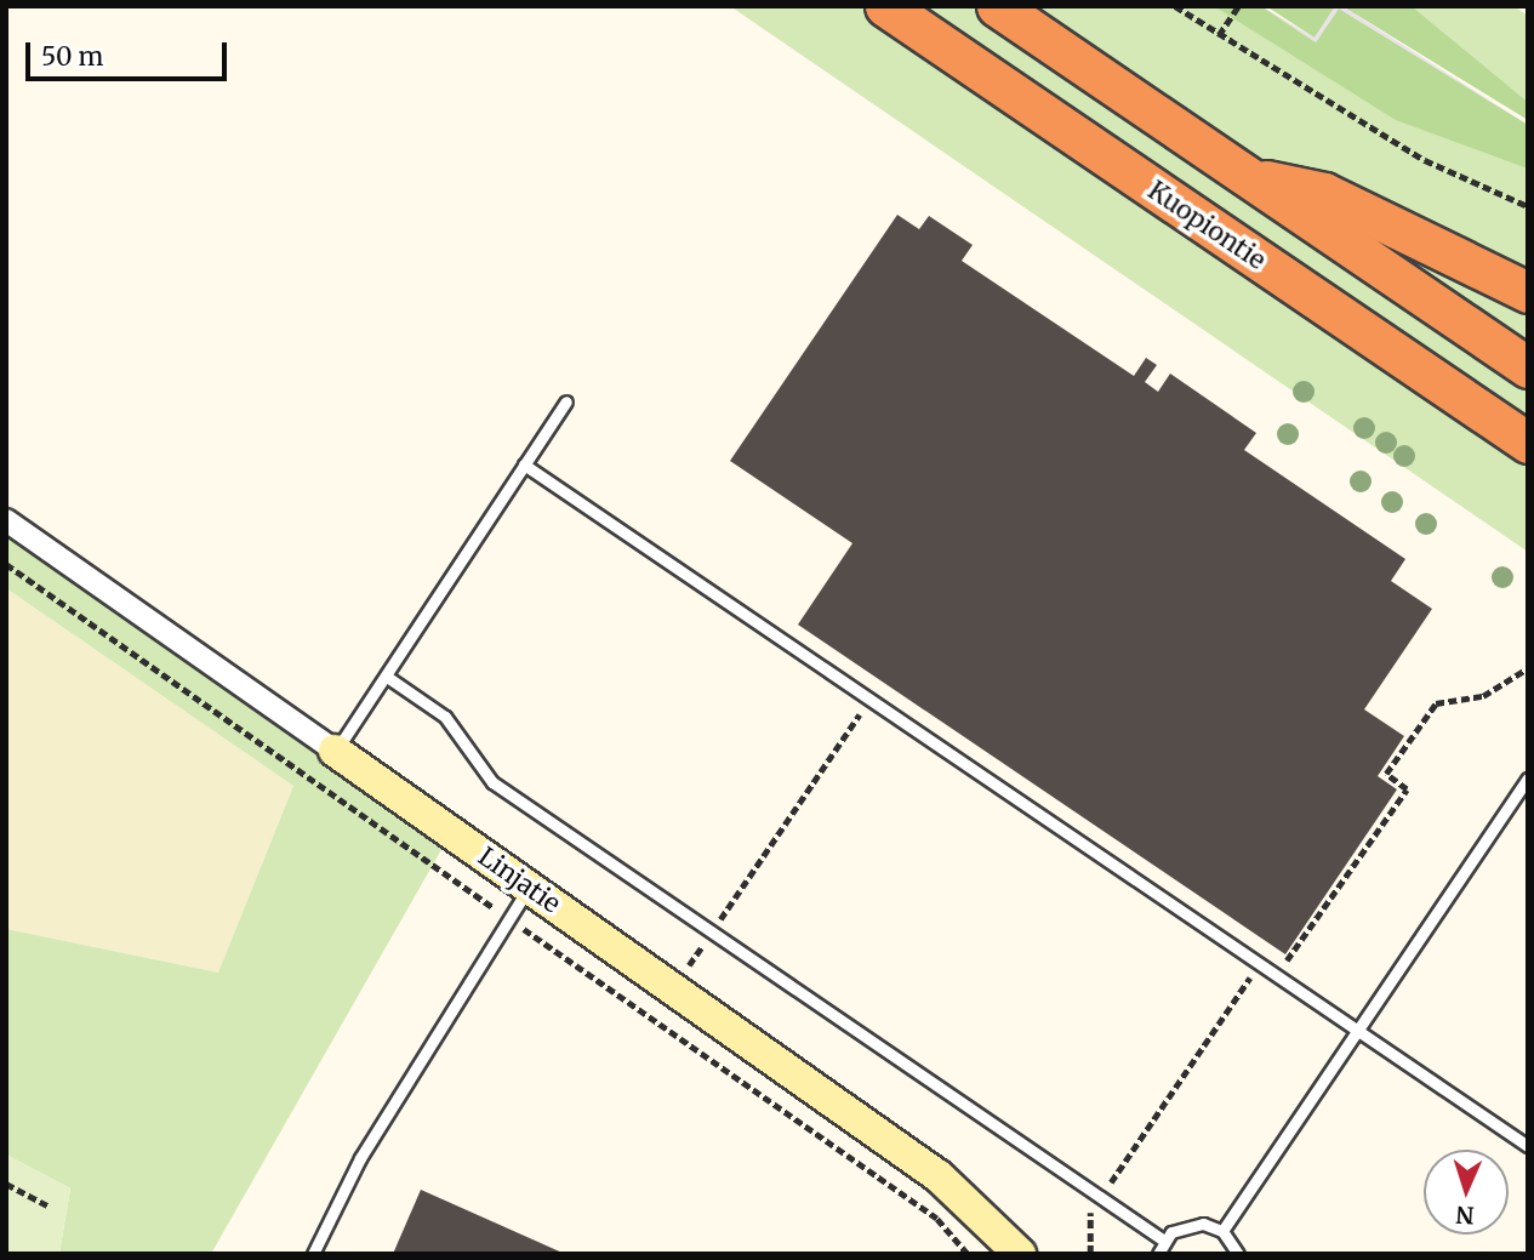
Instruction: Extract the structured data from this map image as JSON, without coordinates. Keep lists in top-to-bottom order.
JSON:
{
  "streets": {
    "highway": ["Kuopiontie"],
    "street": ["Linjatie"]
  },
  "scale_bar": "50 m",
  "north": "bottom"
}
